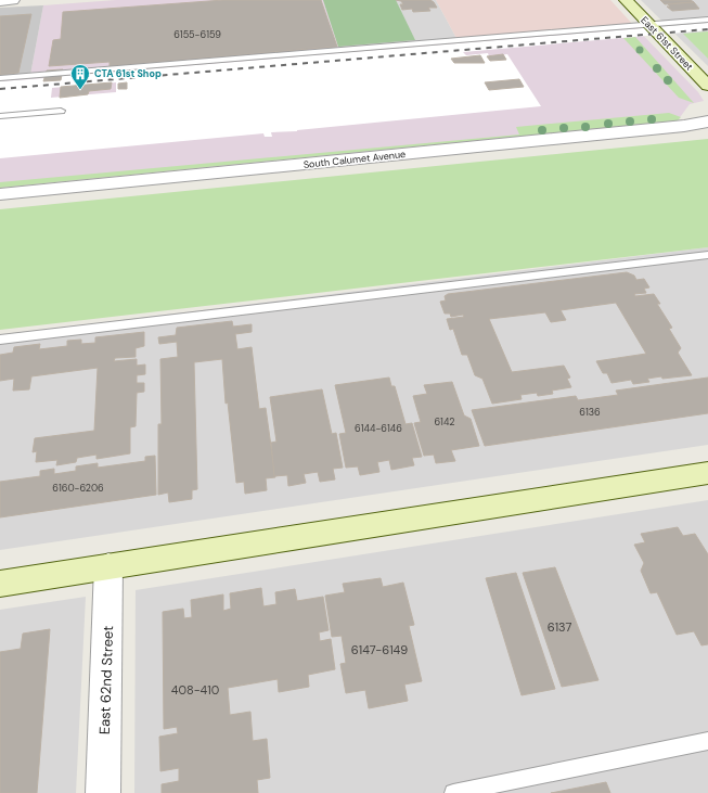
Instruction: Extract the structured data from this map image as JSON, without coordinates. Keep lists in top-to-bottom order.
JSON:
{
  "streets": {
    "street": ["East 61st Street", "South Calumet Avenue", "East 62nd Street"]
  },
  "places": {
    "building": ["CTA 61st Shop"]
  },
  "house_numbers": [
    "6155-6159",
    "6136",
    "6142",
    "6144-6146",
    "6160-6206",
    "6137",
    "6147-6149",
    "408-410"
  ]
}
